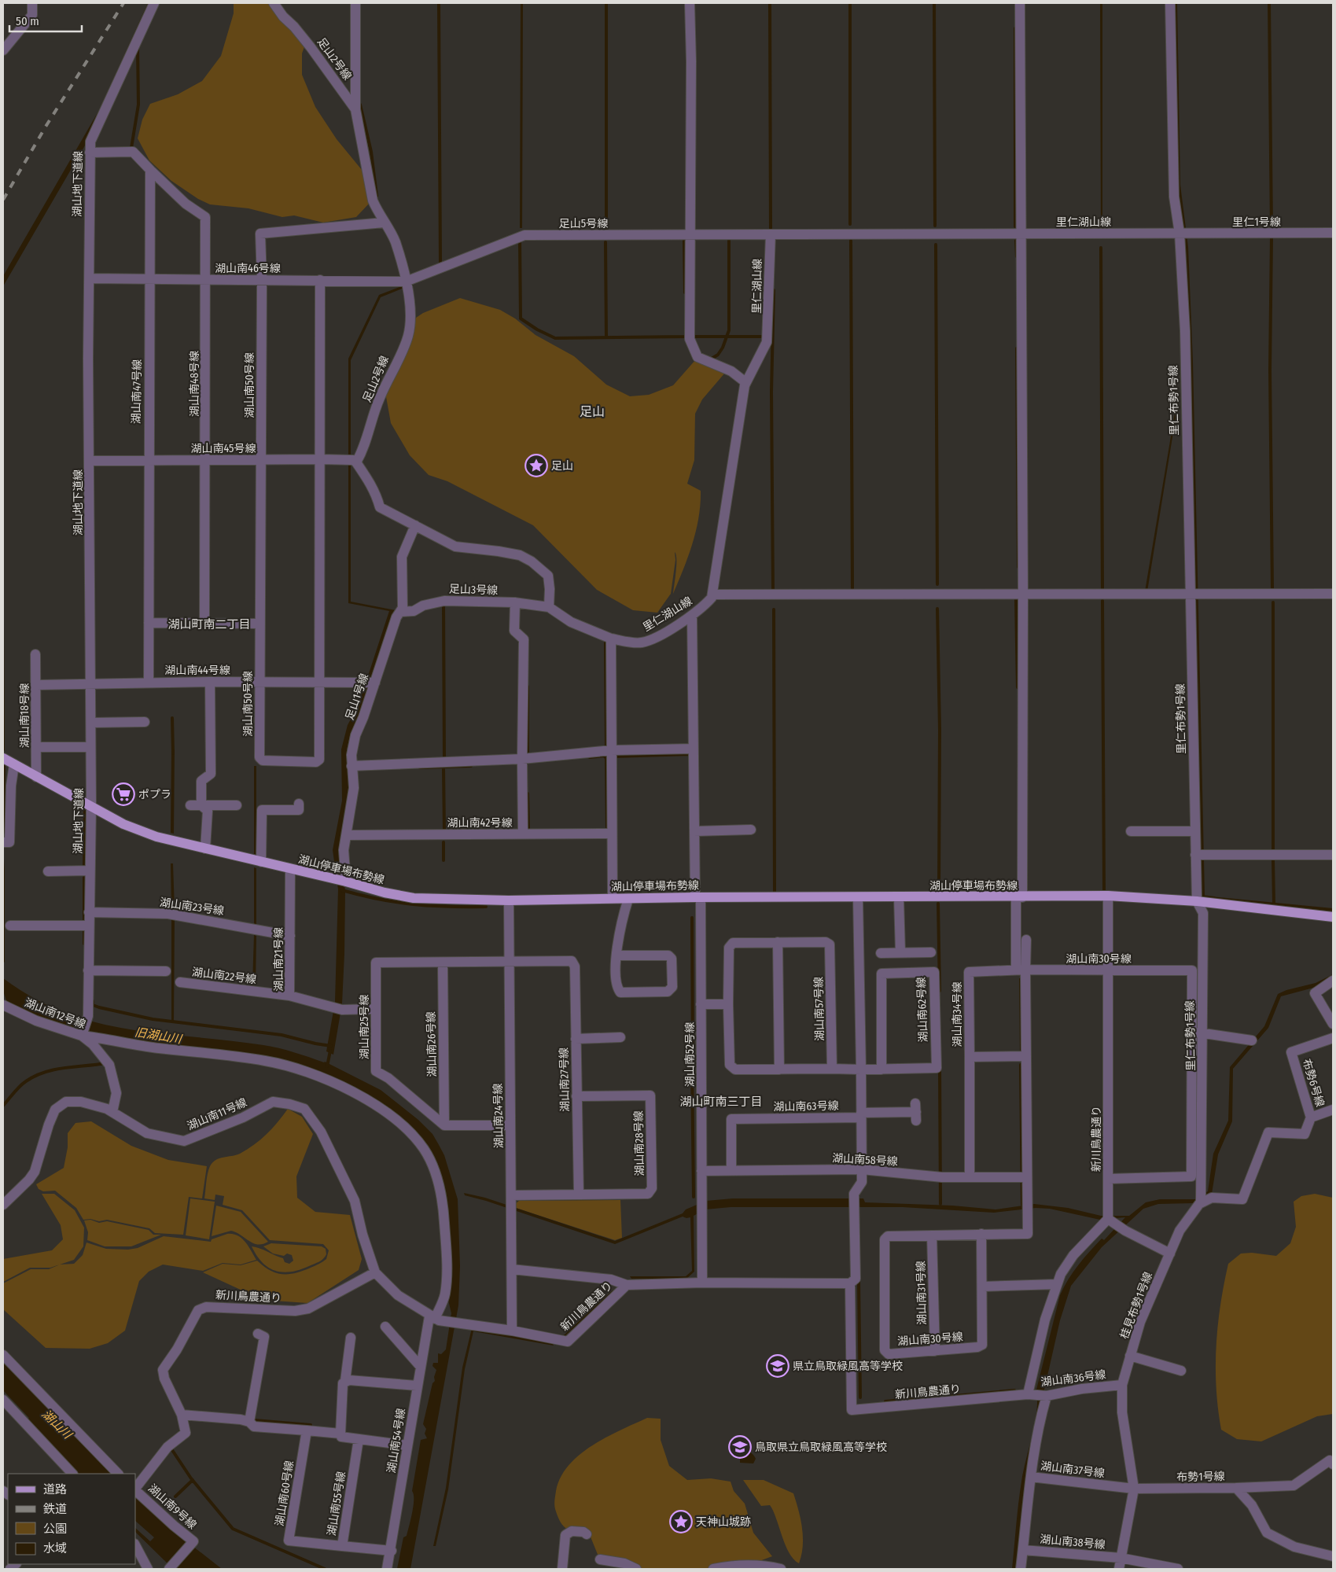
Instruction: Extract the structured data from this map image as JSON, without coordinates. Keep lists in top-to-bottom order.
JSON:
{
  "streets": {
    "main road": ["湖山停車場布勢線"],
    "street": [
      "足山2号線",
      "湖山地下道線",
      "里仁湖山線",
      "里仁1号線",
      "足山5号線",
      "湖山南46号線",
      "湖山南48号線",
      "湖山南50号線",
      "湖山南47号線",
      "里仁布勢1号線",
      "湖山南45号線",
      "足山3号線",
      "湖山南44号線",
      "足山1号線",
      "湖山南18号線",
      "湖山南42号線",
      "湖山南23号線",
      "湖山南30号線",
      "湖山南21号線",
      "湖山南22号線",
      "湖山南57号線",
      "湖山南62号線",
      "湖山南12号線",
      "湖山南34号線",
      "湖山南25号線",
      "湖山南26号線",
      "湖山南52号線",
      "湖山南27号線",
      "布勢6号線",
      "湖山南63号線",
      "湖山南11号線",
      "湖山南24号線",
      "新川鳥農通り",
      "湖山南28号線",
      "湖山南58号線",
      "湖山南31号線",
      "桂見布勢1号線",
      "湖山南36号線",
      "湖山南54号線",
      "湖山南37号線",
      "布勢1号線",
      "湖山南60号線",
      "湖山南55号線",
      "湖山南9号線",
      "湖山南38号線"
    ]
  },
  "crossings": [
    ["足山2号線", "足山5号線"],
    ["足山2号線", "湖山南46号線"],
    ["足山2号線", "湖山南50号線"],
    ["足山2号線", "湖山南45号線"],
    ["湖山地下道線", "湖山南46号線"],
    ["湖山地下道線", "湖山南45号線"],
    ["湖山地下道線", "湖山南44号線"],
    ["湖山地下道線", "湖山停車場布勢線"],
    ["湖山地下道線", "湖山南23号線"],
    ["湖山地下道線", "湖山南12号線"],
    ["湖山地下道線", "湖山南54号線"],
    ["里仁湖山線", "里仁1号線"],
    ["里仁湖山線", "足山5号線"],
    ["里仁湖山線", "里仁布勢1号線"],
    ["里仁湖山線", "湖山南52号線"],
    ["里仁1号線", "里仁布勢1号線"],
    ["足山5号線", "湖山南46号線"],
    ["湖山南46号線", "湖山南48号線"],
    ["湖山南46号線", "湖山南50号線"],
    ["湖山南46号線", "湖山南47号線"],
    ["湖山南48号線", "湖山南47号線"],
    ["湖山南48号線", "湖山南45号線"],
    ["湖山南50号線", "湖山南45号線"],
    ["湖山南50号線", "湖山南44号線"],
    ["湖山南47号線", "湖山南45号線"],
    ["湖山南47号線", "湖山南44号線"],
    ["里仁布勢1号線", "湖山停車場布勢線"],
    ["里仁布勢1号線", "桂見布勢1号線"],
    ["足山3号線", "足山1号線"],
    ["湖山南44号線", "足山1号線"],
    ["湖山南44号線", "湖山南18号線"],
    ["足山1号線", "湖山南42号線"],
    ["足山1号線", "湖山停車場布勢線"],
    ["湖山南18号線", "湖山停車場布勢線"],
    ["湖山停車場布勢線", "湖山南21号線"],
    ["湖山停車場布勢線", "湖山南52号線"],
    ["湖山停車場布勢線", "湖山南24号線"],
    ["湖山停車場布勢線", "新川鳥農通り"],
    ["湖山南23号線", "湖山南21号線"],
    ["湖山南30号線", "湖山南34号線"],
    ["湖山南30号線", "新川鳥農通り"],
    ["湖山南30号線", "湖山南58号線"],
    ["湖山南30号線", "湖山南31号線"],
    ["湖山南21号線", "湖山南22号線"],
    ["湖山南21号線", "湖山南25号線"],
    ["湖山南57号線", "湖山南62号線"],
    ["湖山南12号線", "湖山南11号線"],
    ["湖山南12号線", "湖山南54号線"],
    ["湖山南25号線", "湖山南26号線"],
    ["湖山南25号線", "湖山南27号線"],
    ["湖山南25号線", "湖山南24号線"],
    ["湖山南52号線", "新川鳥農通り"],
    ["湖山南52号線", "湖山南58号線"],
    ["湖山南27号線", "湖山南24号線"],
    ["湖山南27号線", "湖山南28号線"],
    ["湖山南63号線", "湖山南58号線"],
    ["湖山南11号線", "新川鳥農通り"],
    ["湖山南24号線", "新川鳥農通り"],
    ["新川鳥農通り", "湖山南36号線"],
    ["新川鳥農通り", "湖山南54号線"],
    ["新川鳥農通り", "湖山南9号線"],
    ["桂見布勢1号線", "湖山南36号線"],
    ["桂見布勢1号線", "湖山南37号線"],
    ["桂見布勢1号線", "布勢1号線"],
    ["桂見布勢1号線", "湖山南38号線"],
    ["湖山南54号線", "湖山南55号線"],
    ["湖山南37号線", "布勢1号線"],
    ["湖山南37号線", "湖山南38号線"],
    ["湖山南60号線", "湖山南55号線"]
  ],
  "districts": ["足山", "湖山町南二丁目", "湖山町南三丁目"],
  "water": ["旧湖山川", "湖山川"],
  "places": {
    "place": ["足山", "天神山城跡"],
    "supermarket": ["ポプラ"],
    "school or university": ["県立鳥取緑風高等学校", "鳥取県立鳥取緑風高等学校"]
  },
  "legend": [
    "道路",
    "鉄道",
    "公園",
    "水域"
  ],
  "scale_bar": "50 m"
}
